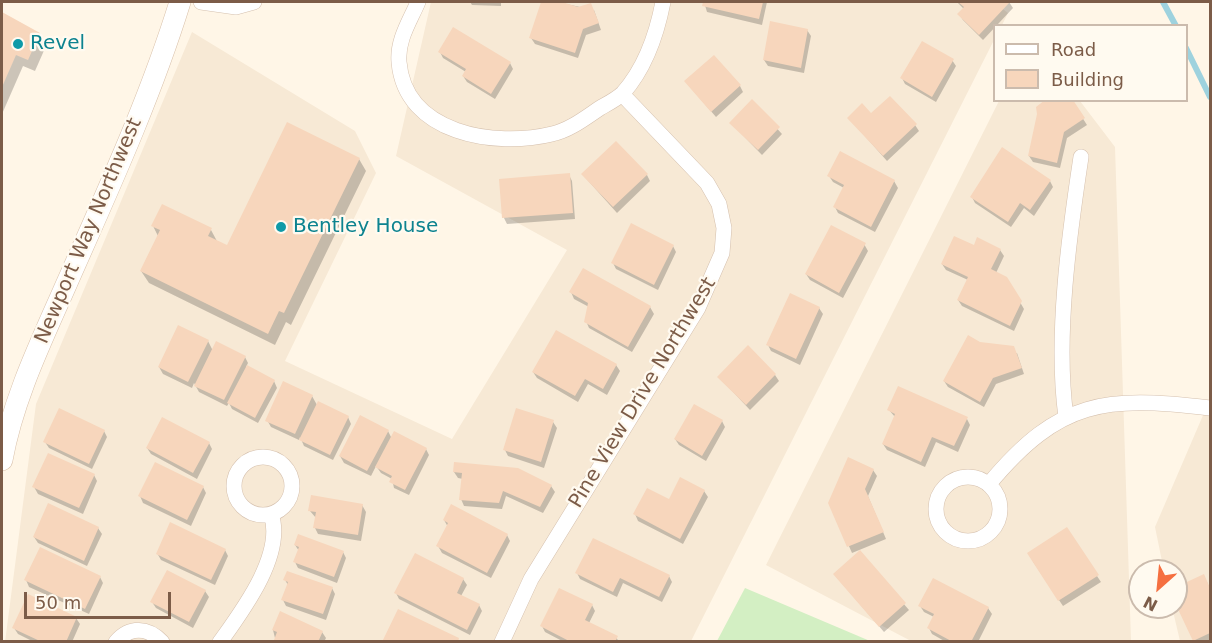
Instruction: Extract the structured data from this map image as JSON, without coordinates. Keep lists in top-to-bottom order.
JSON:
{
  "streets": {
    "street": ["Newport Way Northwest", "Pine View Drive Northwest"]
  },
  "places": ["Revel", "Bentley House"],
  "legend": ["Road", "Building"],
  "scale_bar": "50 m",
  "north": "bottom left"
}
